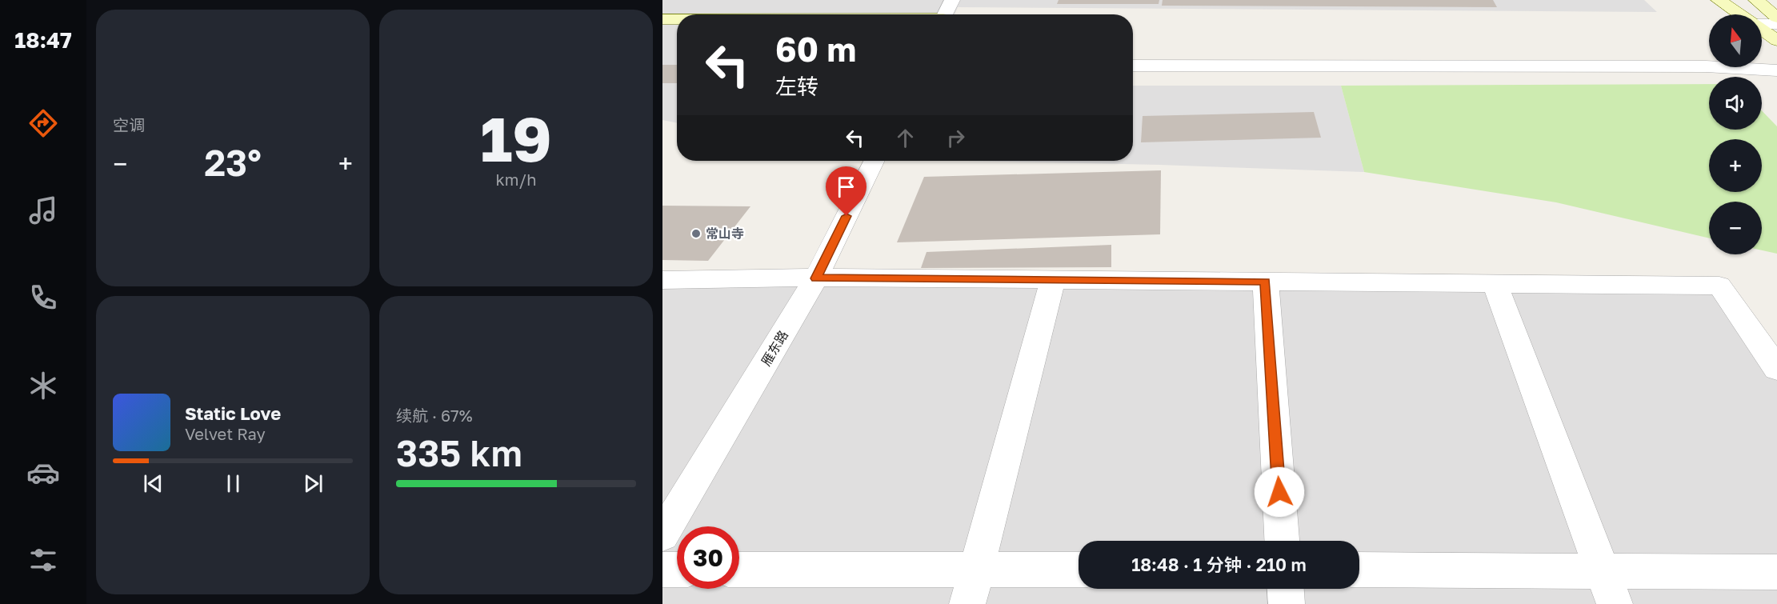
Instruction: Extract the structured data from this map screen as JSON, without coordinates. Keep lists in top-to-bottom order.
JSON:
{
  "streets": {
    "street": ["雁东路"]
  },
  "places": ["常山寺"],
  "north": "top",
  "page": {
    "tabs": "18:47",
    "tile": [
      "空调",
      ["19", "km/h"],
      ["续航 · 67%", "335 km"]
    ],
    "map_buttons": ["+", "−"],
    "turn": ["60 m", "左转"],
    "heat": ["−", "23°", "+"],
    "song": ["Static Love", "Velvet Ray"],
    "limit": "30",
    "trip": "18:48 · 1 分钟 · 210 m"
  }
}
